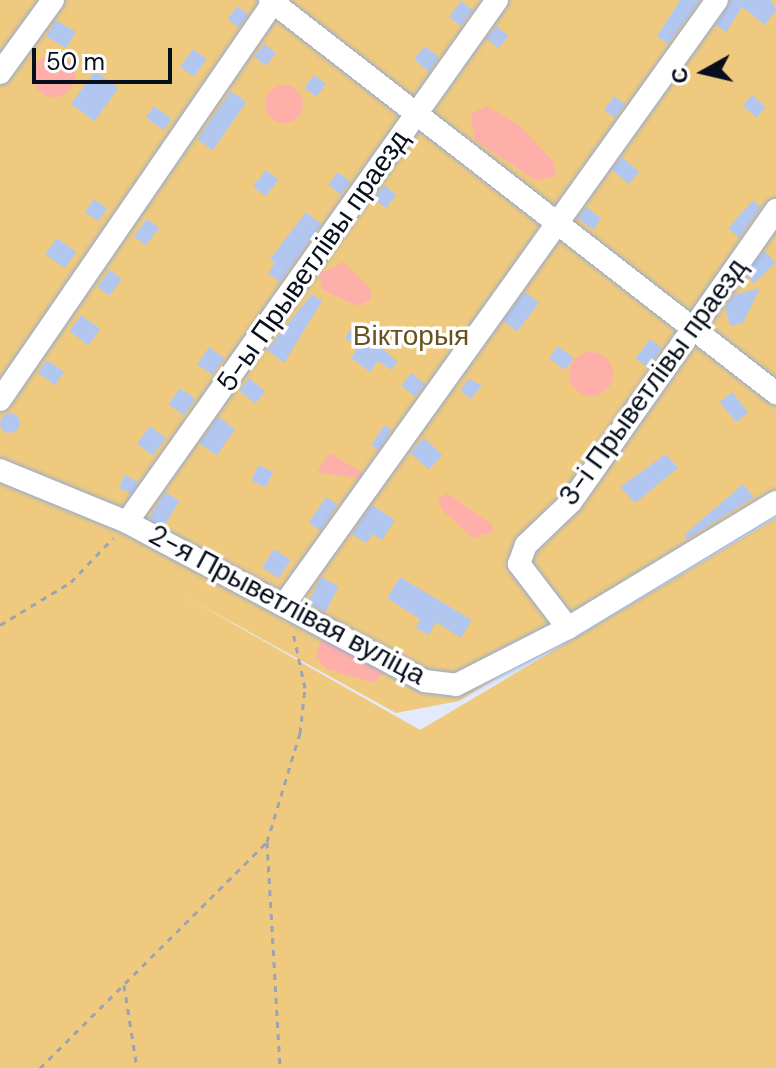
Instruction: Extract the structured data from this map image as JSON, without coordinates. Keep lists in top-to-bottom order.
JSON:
{
  "streets": {
    "lane": ["5-ы Прыветлівы праезд", "3-і Прыветлівы праезд", "2-я Прыветлівая вуліца"]
  },
  "crossings": [
    ["5-ы Прыветлівы праезд", "2-я Прыветлівая вуліца"],
    ["3-і Прыветлівы праезд", "2-я Прыветлівая вуліца"]
  ],
  "parks": ["Вікторыя"],
  "scale_bar": "50 m",
  "north": "left"
}
